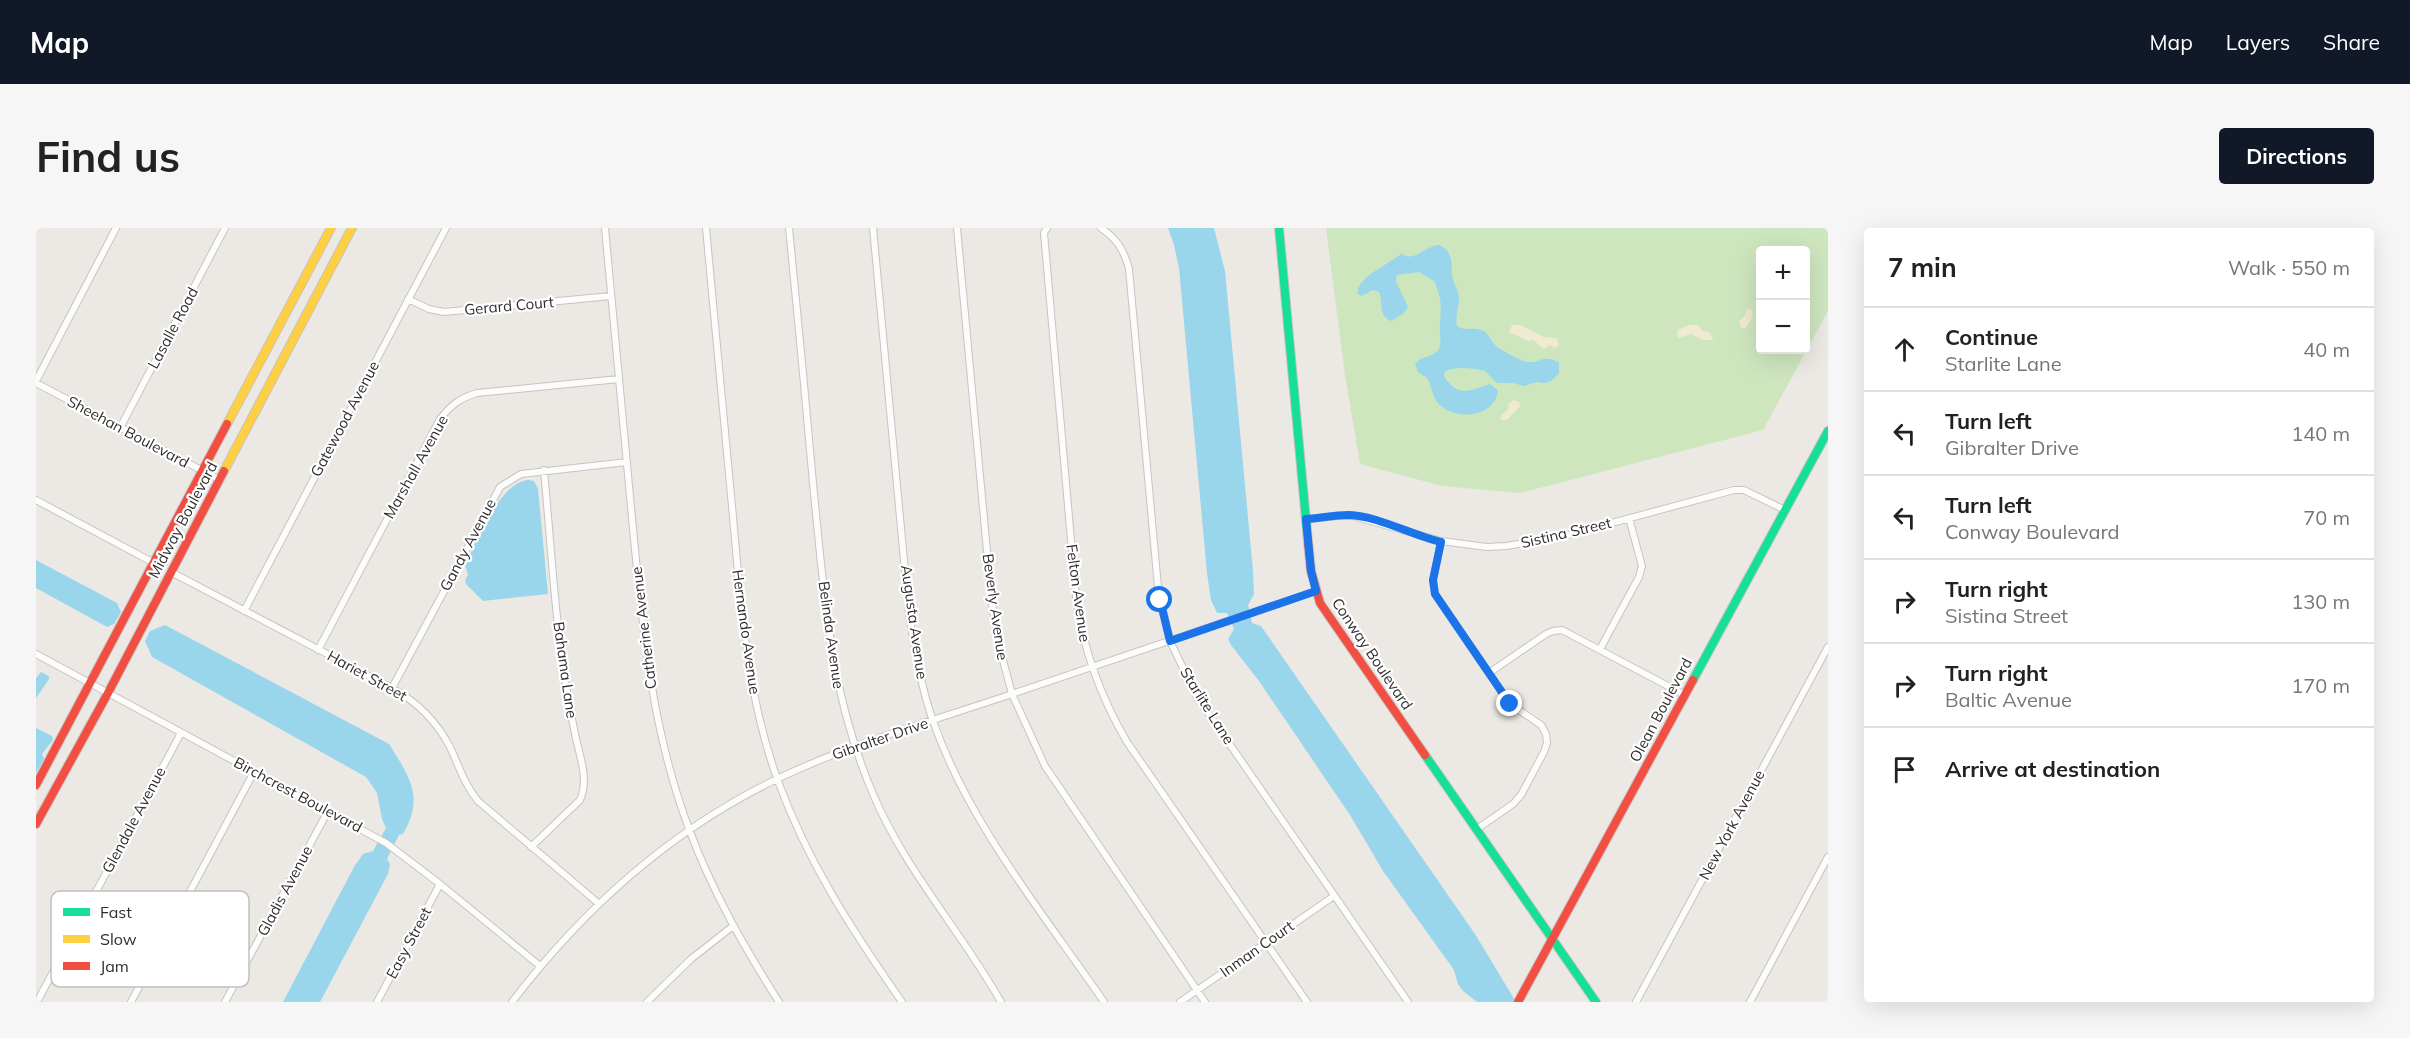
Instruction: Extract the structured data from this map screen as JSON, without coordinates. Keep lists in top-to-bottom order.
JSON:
{
  "streets": {
    "street": [
      "Gerard Court",
      "Lasalle Road",
      "Gatewood Avenue",
      "Sheehan Boulevard",
      "Marshall Avenue",
      "Midway Boulevard",
      "Sistina Street",
      "Gandy Avenue",
      "Felton Avenue",
      "Beverly Avenue",
      "Augusta Avenue",
      "Catherine Avenue",
      "Hernando Avenue",
      "Belinda Avenue",
      "Conway Boulevard",
      "Bahama Lane",
      "Hariet Street",
      "Starlite Lane",
      "Olean Boulevard",
      "Gibralter Drive",
      "Birchcrest Boulevard",
      "Glendale Avenue",
      "New York Avenue",
      "Gladis Avenue",
      "Easy Street",
      "Inman Court"
    ]
  },
  "crossings": [
    ["Gerard Court", "Gatewood Avenue"],
    ["Gerard Court", "Catherine Avenue"],
    ["Lasalle Road", "Sheehan Boulevard"],
    ["Gatewood Avenue", "Hariet Street"],
    ["Sheehan Boulevard", "Midway Boulevard"],
    ["Marshall Avenue", "Catherine Avenue"],
    ["Marshall Avenue", "Hariet Street"],
    ["Midway Boulevard", "Hariet Street"],
    ["Midway Boulevard", "Birchcrest Boulevard"],
    ["Sistina Street", "Conway Boulevard"],
    ["Sistina Street", "Olean Boulevard"],
    ["Gandy Avenue", "Catherine Avenue"],
    ["Gandy Avenue", "Bahama Lane"],
    ["Gandy Avenue", "Hariet Street"],
    ["Felton Avenue", "Gibralter Drive"],
    ["Felton Avenue", "Inman Court"],
    ["Beverly Avenue", "Gibralter Drive"],
    ["Beverly Avenue", "Inman Court"],
    ["Augusta Avenue", "Gibralter Drive"],
    ["Catherine Avenue", "Gibralter Drive"],
    ["Hernando Avenue", "Gibralter Drive"],
    ["Belinda Avenue", "Gibralter Drive"],
    ["Conway Boulevard", "Olean Boulevard"],
    ["Conway Boulevard", "Gibralter Drive"],
    ["Bahama Lane", "Hariet Street"],
    ["Hariet Street", "Gibralter Drive"],
    ["Starlite Lane", "Gibralter Drive"],
    ["Starlite Lane", "Inman Court"],
    ["Gibralter Drive", "Birchcrest Boulevard"],
    ["Birchcrest Boulevard", "Glendale Avenue"],
    ["Birchcrest Boulevard", "Gladis Avenue"],
    ["Birchcrest Boulevard", "Easy Street"]
  ],
  "legend": ["Fast", "Slow", "Jam"],
  "page": {
    "header": "Map",
    "nav": ["Map", "Layers", "Share"],
    "buttons": "Directions",
    "title": "Find us",
    "heading": ["7 min", "Walk · 550 m"],
    "map_buttons": ["+", "−"],
    "list": [
      ["Continue", "Starlite Lane", "40 m"],
      ["Turn left", "Gibralter Drive", "140 m"],
      ["Turn left", "Conway Boulevard", "70 m"],
      ["Turn right", "Sistina Street", "130 m"],
      ["Turn right", "Baltic Avenue", "170 m"],
      "Arrive at destination"
    ]
  }
}
